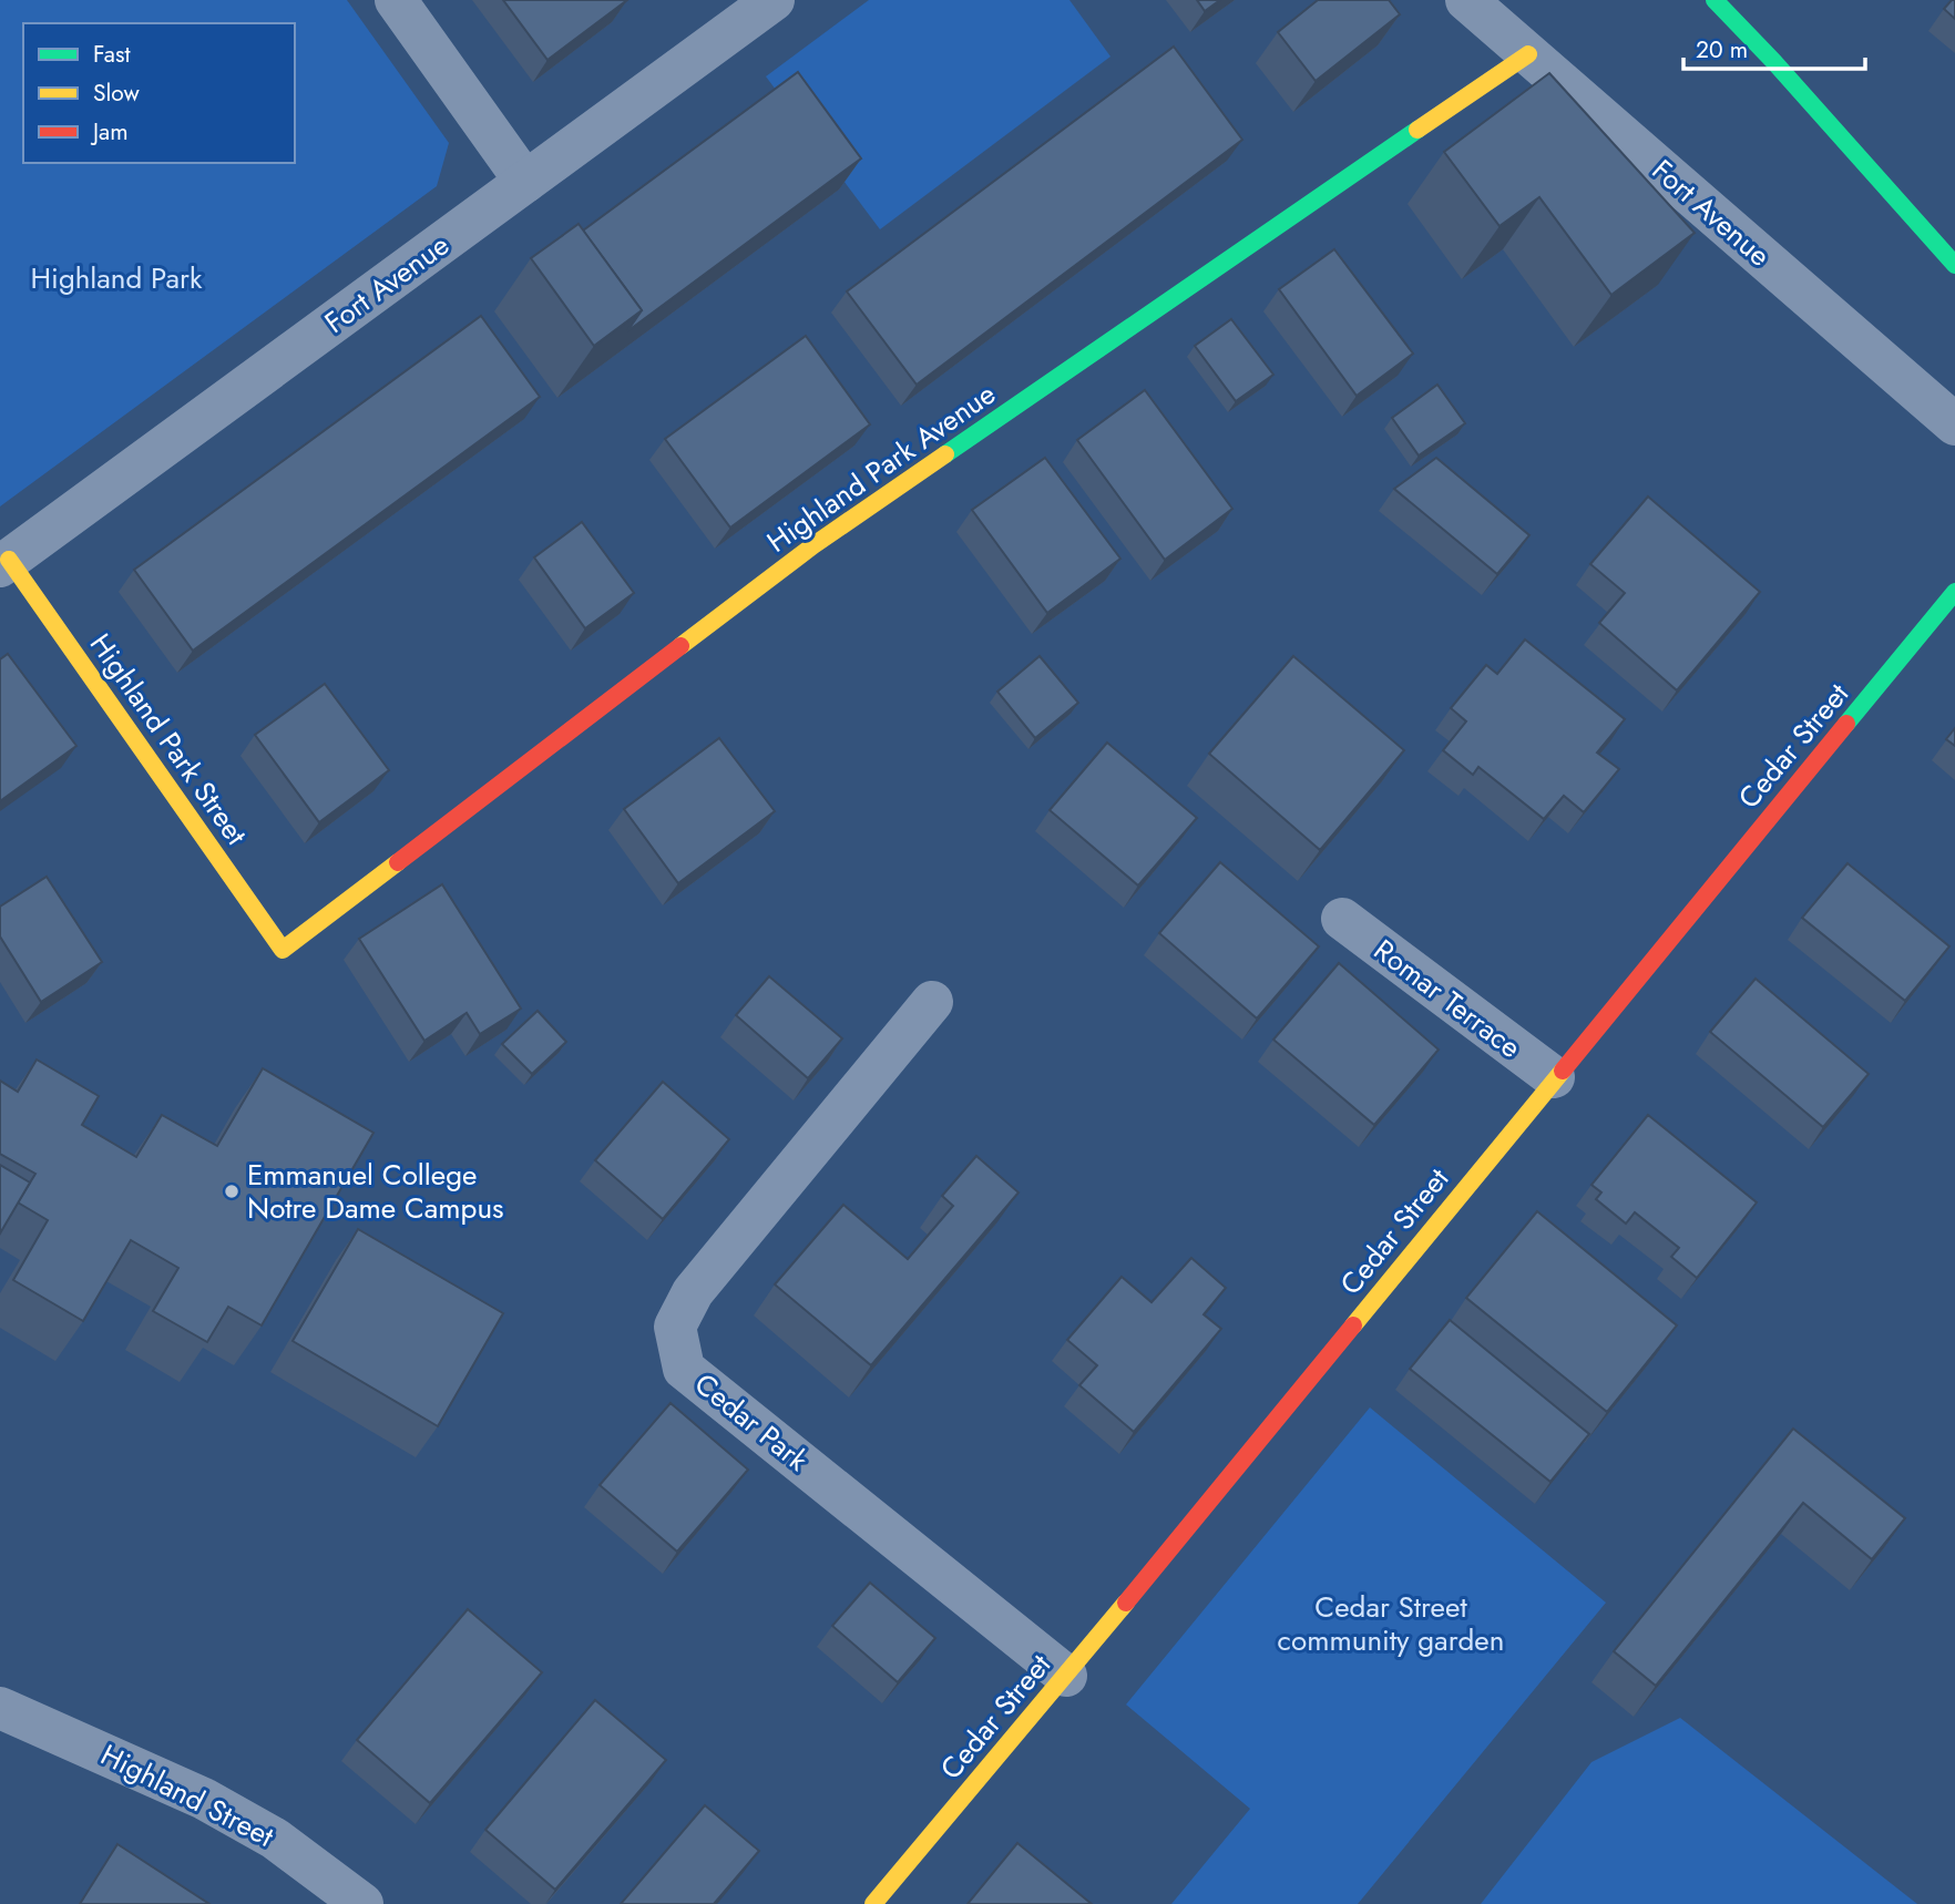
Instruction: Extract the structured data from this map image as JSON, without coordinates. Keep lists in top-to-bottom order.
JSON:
{
  "streets": {
    "street": [
      "Fort Avenue",
      "Highland Park Avenue",
      "Highland Park Street",
      "Cedar Street",
      "Romar Terrace",
      "Cedar Park",
      "Highland Street"
    ]
  },
  "crossings": [
    ["Fort Avenue", "Highland Park Avenue"],
    ["Fort Avenue", "Highland Park Street"],
    ["Highland Park Avenue", "Highland Park Street"],
    ["Cedar Street", "Romar Terrace"],
    ["Cedar Street", "Cedar Park"]
  ],
  "parks": ["Highland Park", "Cedar Street community garden"],
  "places": ["Emmanuel College Notre Dame Campus"],
  "legend": ["Fast", "Slow", "Jam"],
  "scale_bar": "20 m"
}
